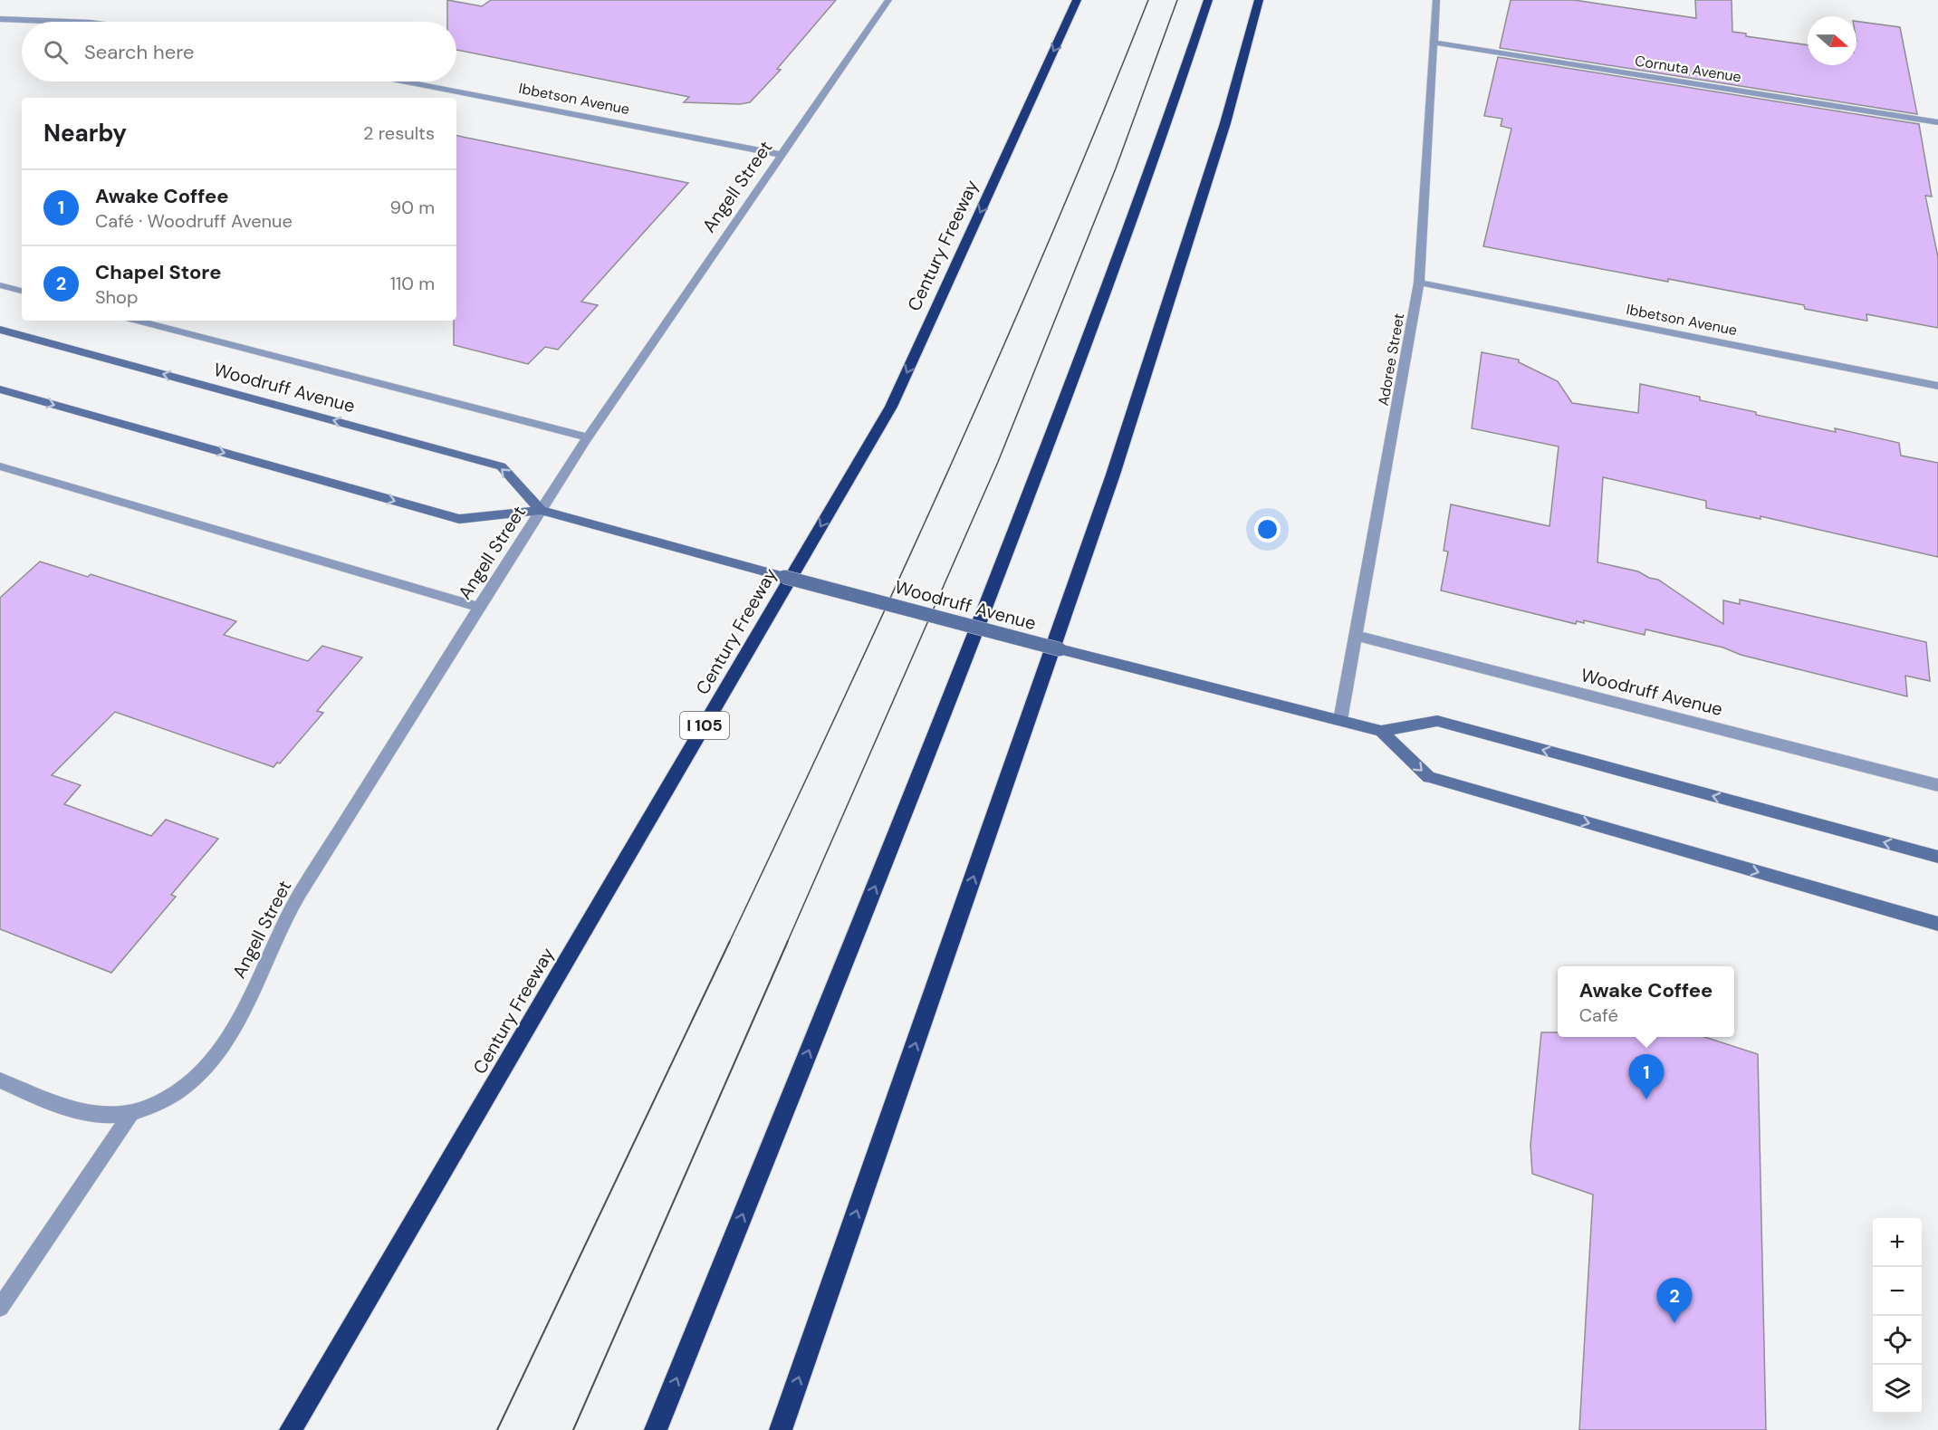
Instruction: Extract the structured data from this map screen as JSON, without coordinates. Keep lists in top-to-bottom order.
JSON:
{
  "streets": {
    "highway": ["Century Freeway", "I 105"],
    "main road": ["Woodruff Avenue"],
    "street": [
      "Cornuta Avenue",
      "Ibbetson Avenue",
      "Angell Street",
      "Adoree Street"
    ]
  },
  "crossings": [
    ["Cornuta Avenue", "Adoree Street"],
    ["Ibbetson Avenue", "Angell Street"],
    ["Ibbetson Avenue", "Adoree Street"],
    ["Angell Street", "Woodruff Avenue"],
    ["Adoree Street", "Woodruff Avenue"]
  ],
  "one_way": ["Century Freeway"],
  "north": "right",
  "page": {
    "search": "Search here",
    "heading": ["Nearby", "2 results"],
    "list": [
      {
        "mark": "1",
        "name": "Awake Coffee",
        "note": "Café · Woodruff Avenue",
        "value": "90 m"
      },
      {
        "mark": "2",
        "name": "Chapel Store",
        "note": "Shop",
        "value": "110 m"
      }
    ],
    "popup": ["Awake Coffee", "Café"],
    "pins": ["1", "2"],
    "map_buttons": ["+", "−"]
  }
}
